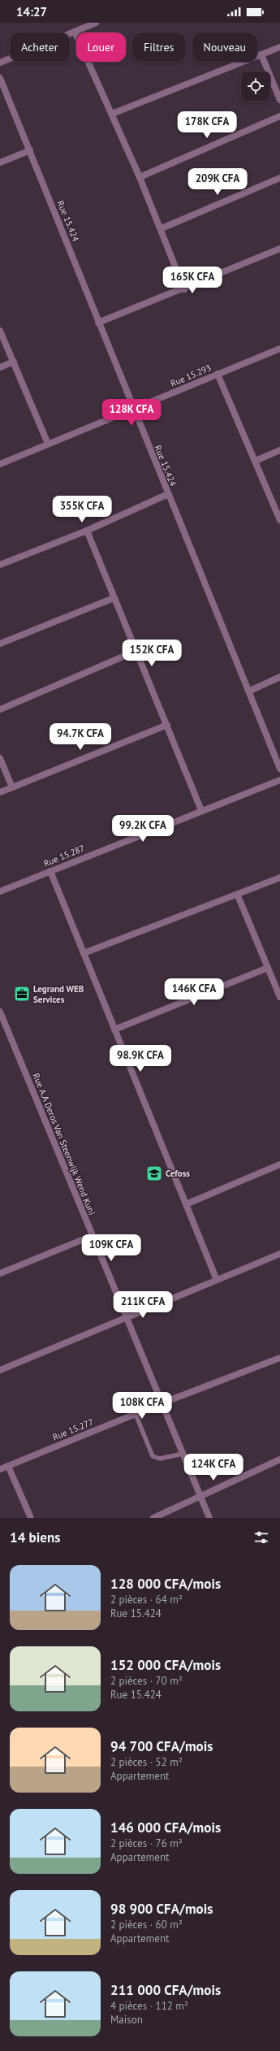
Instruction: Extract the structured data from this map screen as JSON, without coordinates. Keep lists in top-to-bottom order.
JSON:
{
  "streets": {
    "street": [
      "Rue 15.424",
      "Rue 15.293",
      "Rue 15.287",
      "Rue A.A Deros Van Steenwijk Wend Kuni",
      "Rue 15.277"
    ]
  },
  "crossings": [
    ["Rue 15.424", "Rue 15.293"],
    ["Rue A.A Deros Van Steenwijk Wend Kuni", "Rue 15.277"]
  ],
  "places": {
    "office": ["Legrand WEB Services"],
    "school or university": ["Cefoss"]
  },
  "page": {
    "status": "14:27",
    "chip": [
      "Acheter",
      "Louer",
      "Filtres",
      "Nouveau"
    ],
    "price": [
      "178K CFA",
      "209K CFA",
      "165K CFA",
      "128K CFA",
      "355K CFA",
      "152K CFA",
      "94.7K CFA",
      "99.2K CFA",
      "146K CFA",
      "98.9K CFA",
      "109K CFA",
      "211K CFA",
      "108K CFA",
      "124K CFA"
    ],
    "heading": "14 biens",
    "list": [
      {
        "name": "128 000 CFA/mois",
        "note": "2 pièces · 64 m² · Rue 15.424"
      },
      {
        "name": "152 000 CFA/mois",
        "note": "2 pièces · 70 m² · Rue 15.424"
      },
      {
        "name": "94 700 CFA/mois",
        "note": "2 pièces · 52 m² · Appartement"
      },
      {
        "name": "146 000 CFA/mois",
        "note": "2 pièces · 76 m² · Appartement"
      },
      {
        "name": "98 900 CFA/mois",
        "note": "2 pièces · 60 m² · Appartement"
      },
      {
        "name": "211 000 CFA/mois",
        "note": "4 pièces · 112 m² · Maison"
      }
    ]
  }
}
